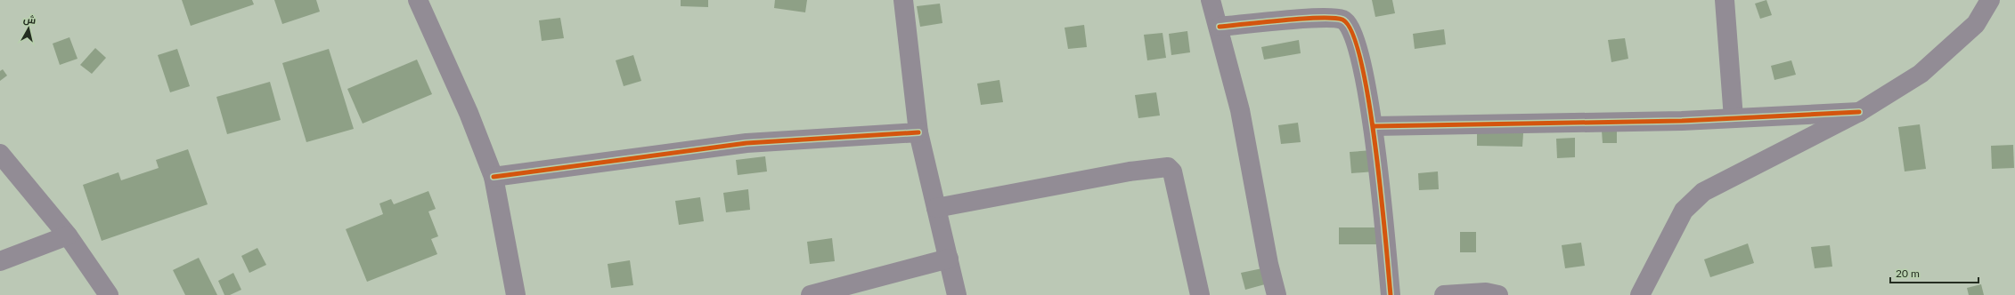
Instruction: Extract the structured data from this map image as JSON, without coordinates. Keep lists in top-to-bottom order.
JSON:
{
  "scale_bar": "20 m",
  "north": "top"
}
